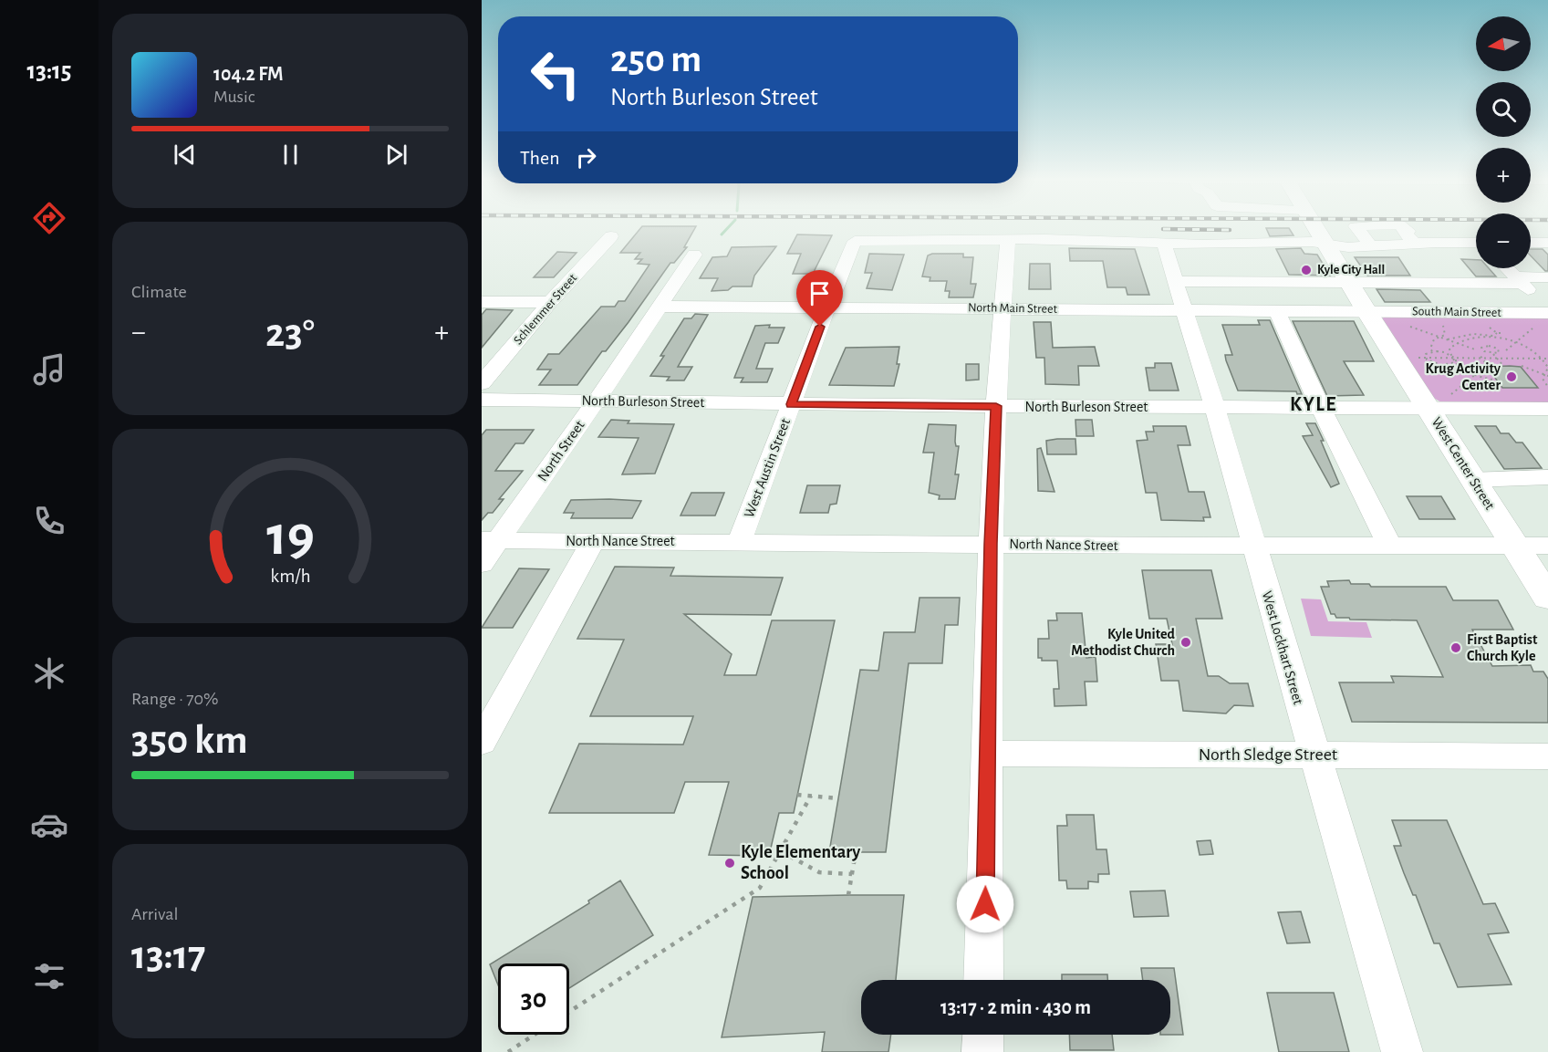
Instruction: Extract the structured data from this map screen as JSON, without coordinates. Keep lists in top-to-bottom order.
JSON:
{
  "streets": {
    "main road": ["West Center Street"],
    "street": [
      "North Main Street",
      "Schlemmer Street",
      "South Main Street",
      "North Burleson Street",
      "North Street",
      "West Austin Street",
      "North Nance Street",
      "West Lockhart Street",
      "North Sledge Street"
    ]
  },
  "crossings": [
    ["North Main Street", "South Main Street"],
    ["North Main Street", "North Street"],
    ["North Main Street", "West Center Street"],
    ["North Main Street", "West Austin Street"],
    ["North Main Street", "West Lockhart Street"],
    ["South Main Street", "West Center Street"],
    ["North Burleson Street", "North Street"],
    ["North Burleson Street", "West Center Street"],
    ["North Burleson Street", "West Austin Street"],
    ["North Burleson Street", "West Lockhart Street"],
    ["North Street", "North Nance Street"],
    ["West Center Street", "North Nance Street"],
    ["West Austin Street", "North Nance Street"],
    ["North Nance Street", "West Lockhart Street"],
    ["West Lockhart Street", "North Sledge Street"]
  ],
  "districts": ["KYLE"],
  "places": [
    "Kyle City Hall",
    "Krug Activity Center",
    "Kyle United Methodist Church",
    "First Baptist Church Kyle",
    "Kyle Elementary School"
  ],
  "north": "left",
  "page": {
    "tabs": "13:15",
    "map_buttons": ["+", "−"],
    "turn": ["250 m", "North Burleson Street"],
    "song": ["104.2 FM", "Music"],
    "then": "Then",
    "tile": [
      "Climate",
      ["Range · 70%", "350 km"],
      ["Arrival", "13:17"]
    ],
    "heat": ["−", "23°", "+"],
    "limit": "30",
    "trip": "13:17 · 2 min · 430 m",
    "gauge": ["19", "km/h"]
  }
}
